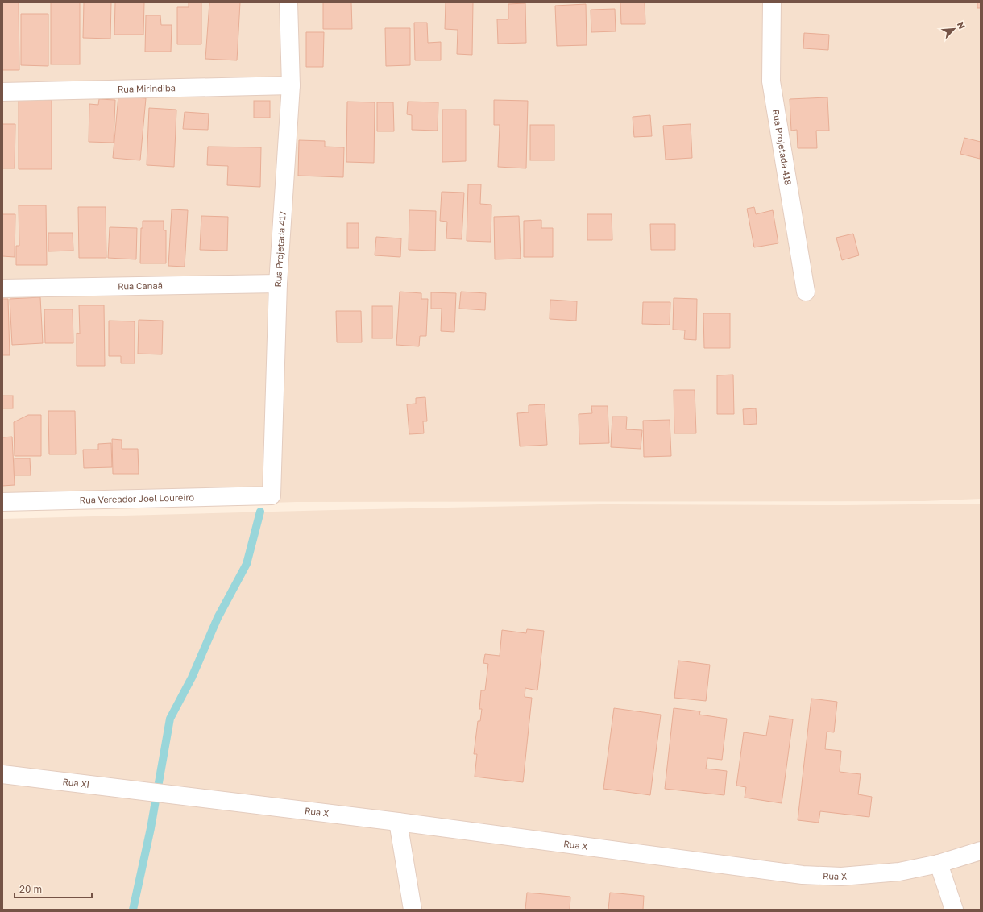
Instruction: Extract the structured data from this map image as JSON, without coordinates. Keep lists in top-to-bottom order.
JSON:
{
  "streets": {
    "street": [
      "Rua Mirindiba",
      "Rua Projetada 418",
      "Rua Projetada 417",
      "Rua Canaã",
      "Rua Vereador Joel Loureiro",
      "Rua XI",
      "Rua X"
    ]
  },
  "crossings": [
    ["Rua Mirindiba", "Rua Projetada 417"],
    ["Rua Projetada 417", "Rua Canaã"],
    ["Rua Projetada 417", "Rua Vereador Joel Loureiro"],
    ["Rua XI", "Rua X"]
  ],
  "scale_bar": "20 m",
  "north": "top right"
}
